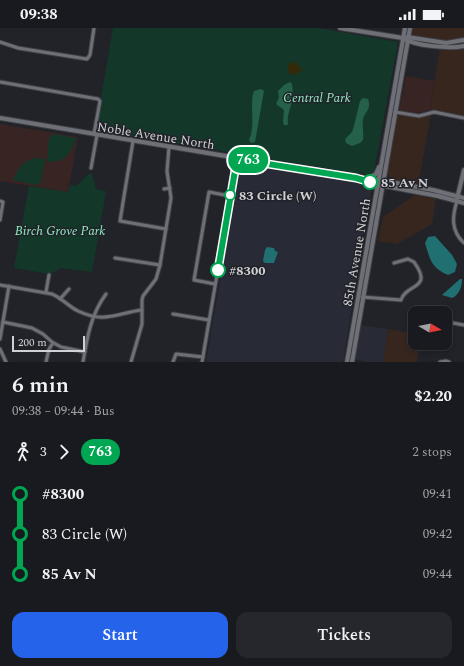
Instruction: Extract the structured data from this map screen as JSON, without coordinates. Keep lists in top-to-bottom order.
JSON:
{
  "streets": {
    "main road": ["Noble Avenue North", "85th Avenue North"]
  },
  "crossings": [
    ["Noble Avenue North", "85th Avenue North"]
  ],
  "parks": ["Central Park", "Birch Grove Park"],
  "places": ["85 Av N", "83 Circle (W)", "#8300"],
  "lines": ["bus line 763"],
  "scale_bar": "200 m",
  "north": "right",
  "page": {
    "status": "09:38",
    "on_map": "763",
    "scale": "200 m",
    "heading": ["6 min", "09:38 – 09:44 · Bus", "$2.20"],
    "legs": ["3", "763", "2 stops"],
    "list": [
      {
        "name": "#8300",
        "value": "09:41"
      },
      {
        "name": "83 Circle (W)",
        "value": "09:42"
      },
      {
        "name": "85 Av N",
        "value": "09:44"
      }
    ],
    "buttons": ["Start", "Tickets"]
  }
}
